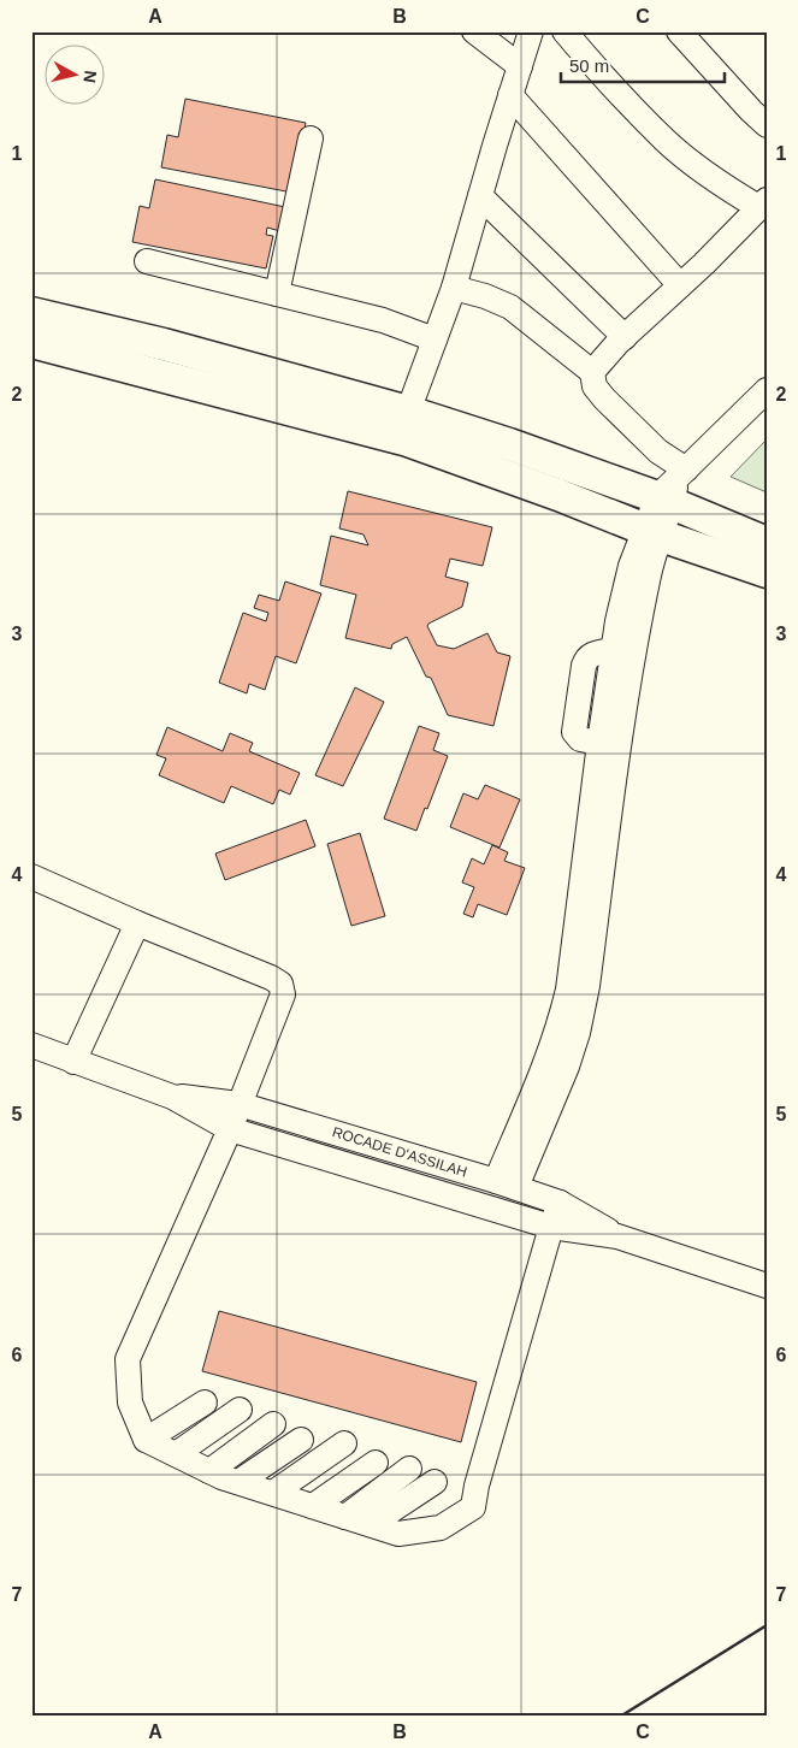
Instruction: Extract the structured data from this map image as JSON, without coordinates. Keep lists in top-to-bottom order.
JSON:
{
  "streets": {
    "street": ["ROCADE D'ASSILAH"]
  },
  "scale_bar": "50 m",
  "north": "right",
  "grid": {
    "columns": ["A", "B", "C"],
    "rows": [
      "1",
      "2",
      "3",
      "4",
      "5",
      "6",
      "7"
    ]
  }
}
